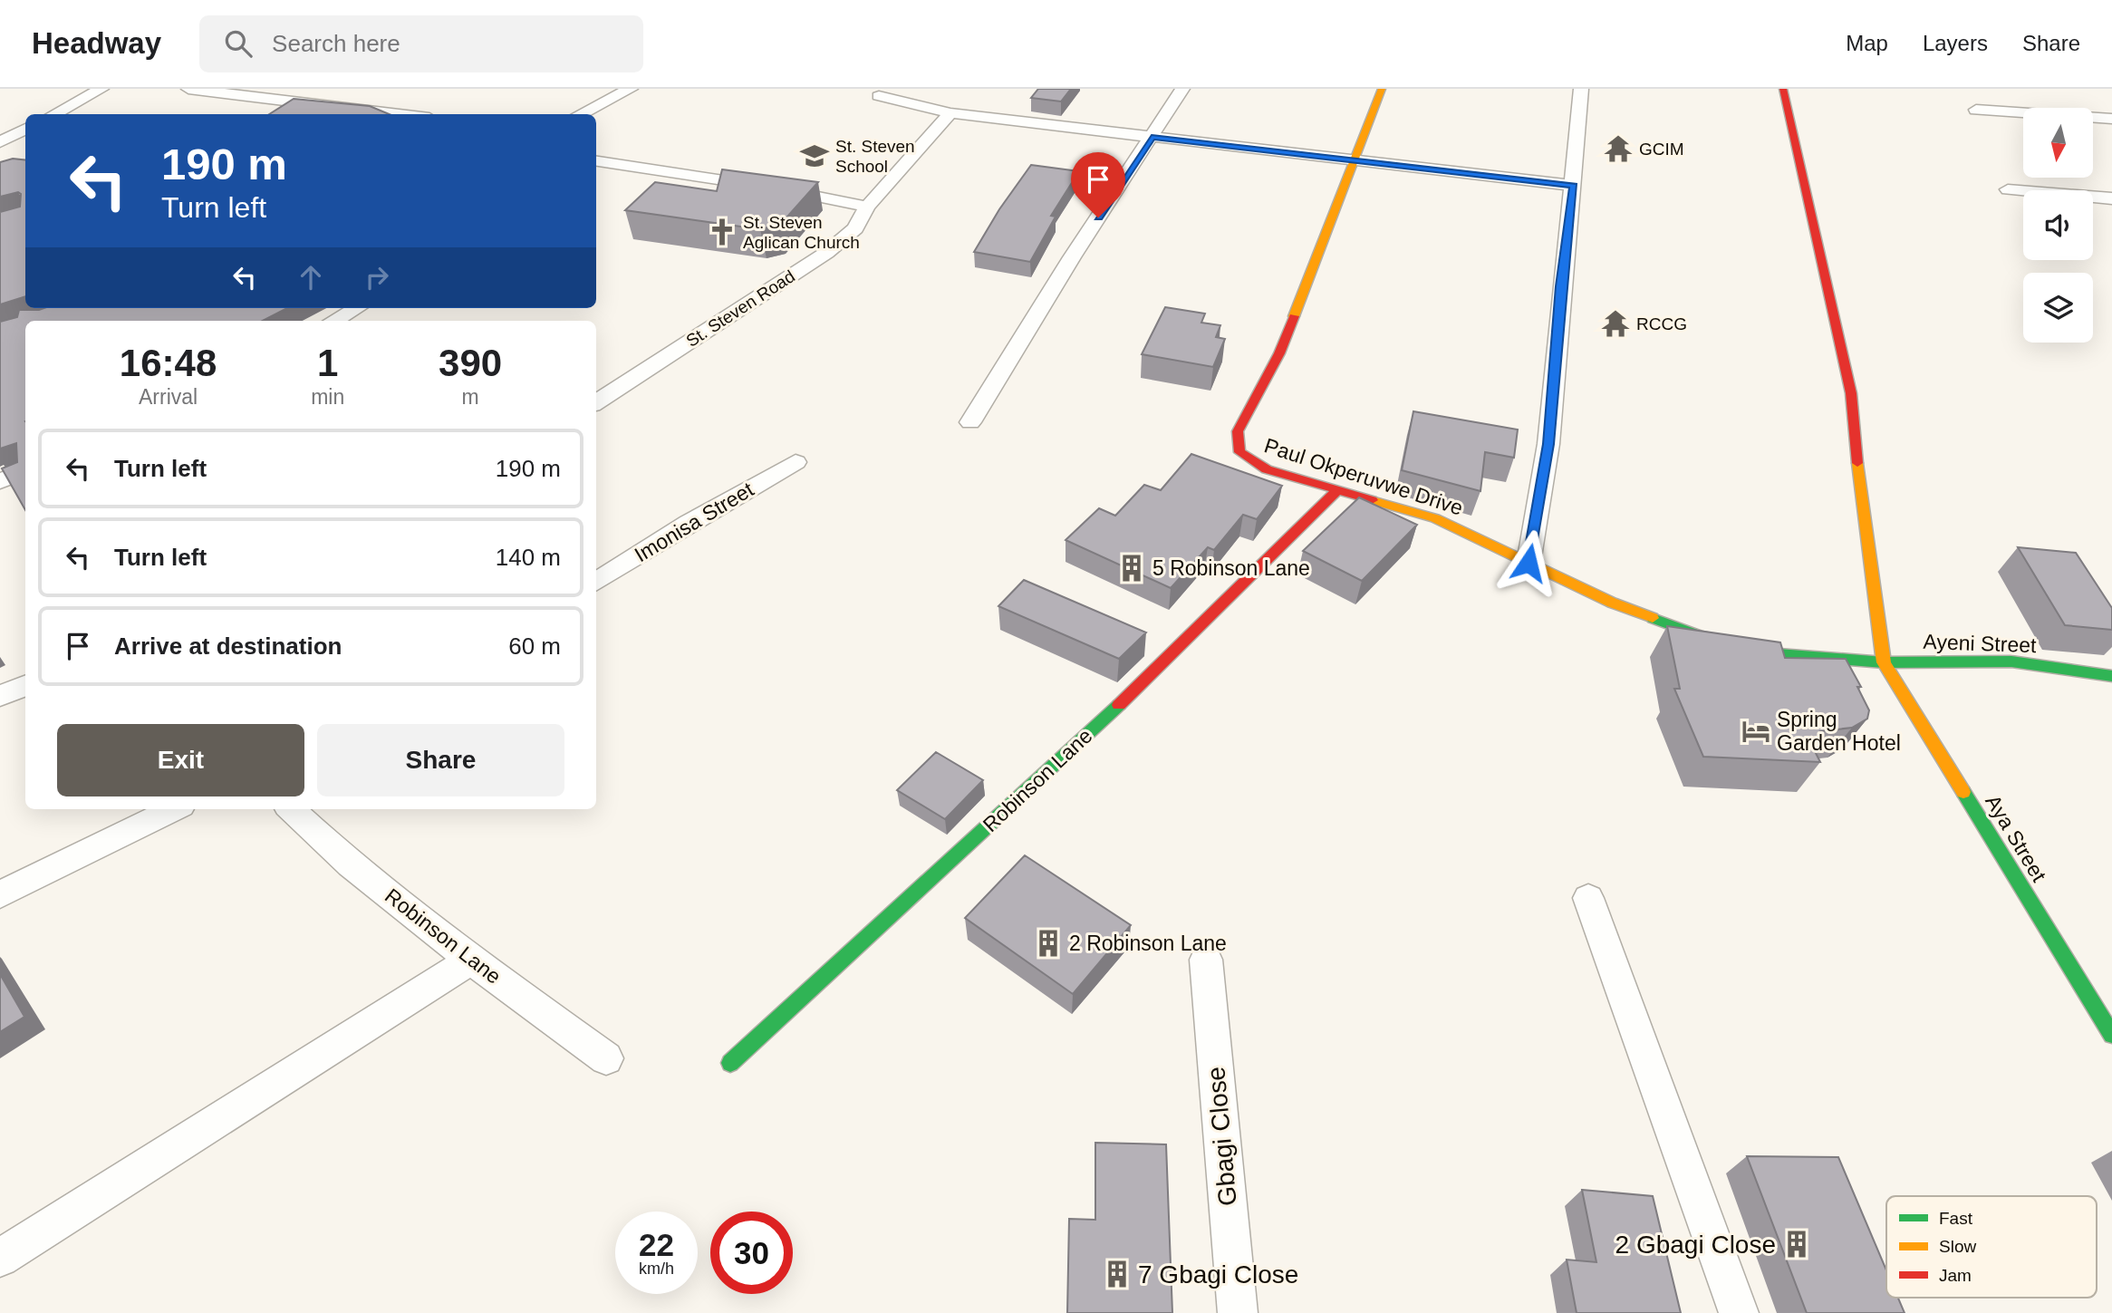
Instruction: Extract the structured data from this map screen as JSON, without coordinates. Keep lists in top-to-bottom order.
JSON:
{
  "streets": {
    "street": [
      "St. Steven Road",
      "Paul Okperuvwe Drive",
      "Imonisa Street",
      "Ayeni Street",
      "Robinson Lane",
      "Aya Street",
      "Gbagi Close"
    ]
  },
  "crossings": [
    ["Paul Okperuvwe Drive", "Ayeni Street"],
    ["Paul Okperuvwe Drive", "Robinson Lane"],
    ["Paul Okperuvwe Drive", "Aya Street"],
    ["Ayeni Street", "Aya Street"]
  ],
  "places": {
    "temple": ["GCIM", "RCCG"],
    "school or university": ["St. Steven School"],
    "church": ["St. Steven Aglican Church"],
    "building": [
      "5 Robinson Lane",
      "2 Robinson Lane",
      "2 Gbagi Close",
      "7 Gbagi Close"
    ],
    "hotel": ["Spring Garden Hotel"]
  },
  "legend": ["Fast", "Slow", "Jam"],
  "north": "bottom",
  "page": {
    "header": "Headway",
    "search": "Search here",
    "nav": ["Map", "Layers", "Share"],
    "turn": ["190 m", "Turn left"],
    "eta": [
      "16:48",
      "Arrival",
      "1",
      "min",
      "390",
      "m"
    ],
    "list": [
      {
        "name": "Turn left",
        "value": "190 m"
      },
      {
        "name": "Turn left",
        "value": "140 m"
      },
      {
        "name": "Arrive at destination",
        "value": "60 m"
      }
    ],
    "buttons": ["Exit", "Share"],
    "speed": "22 km/h",
    "limit": "30"
  }
}
